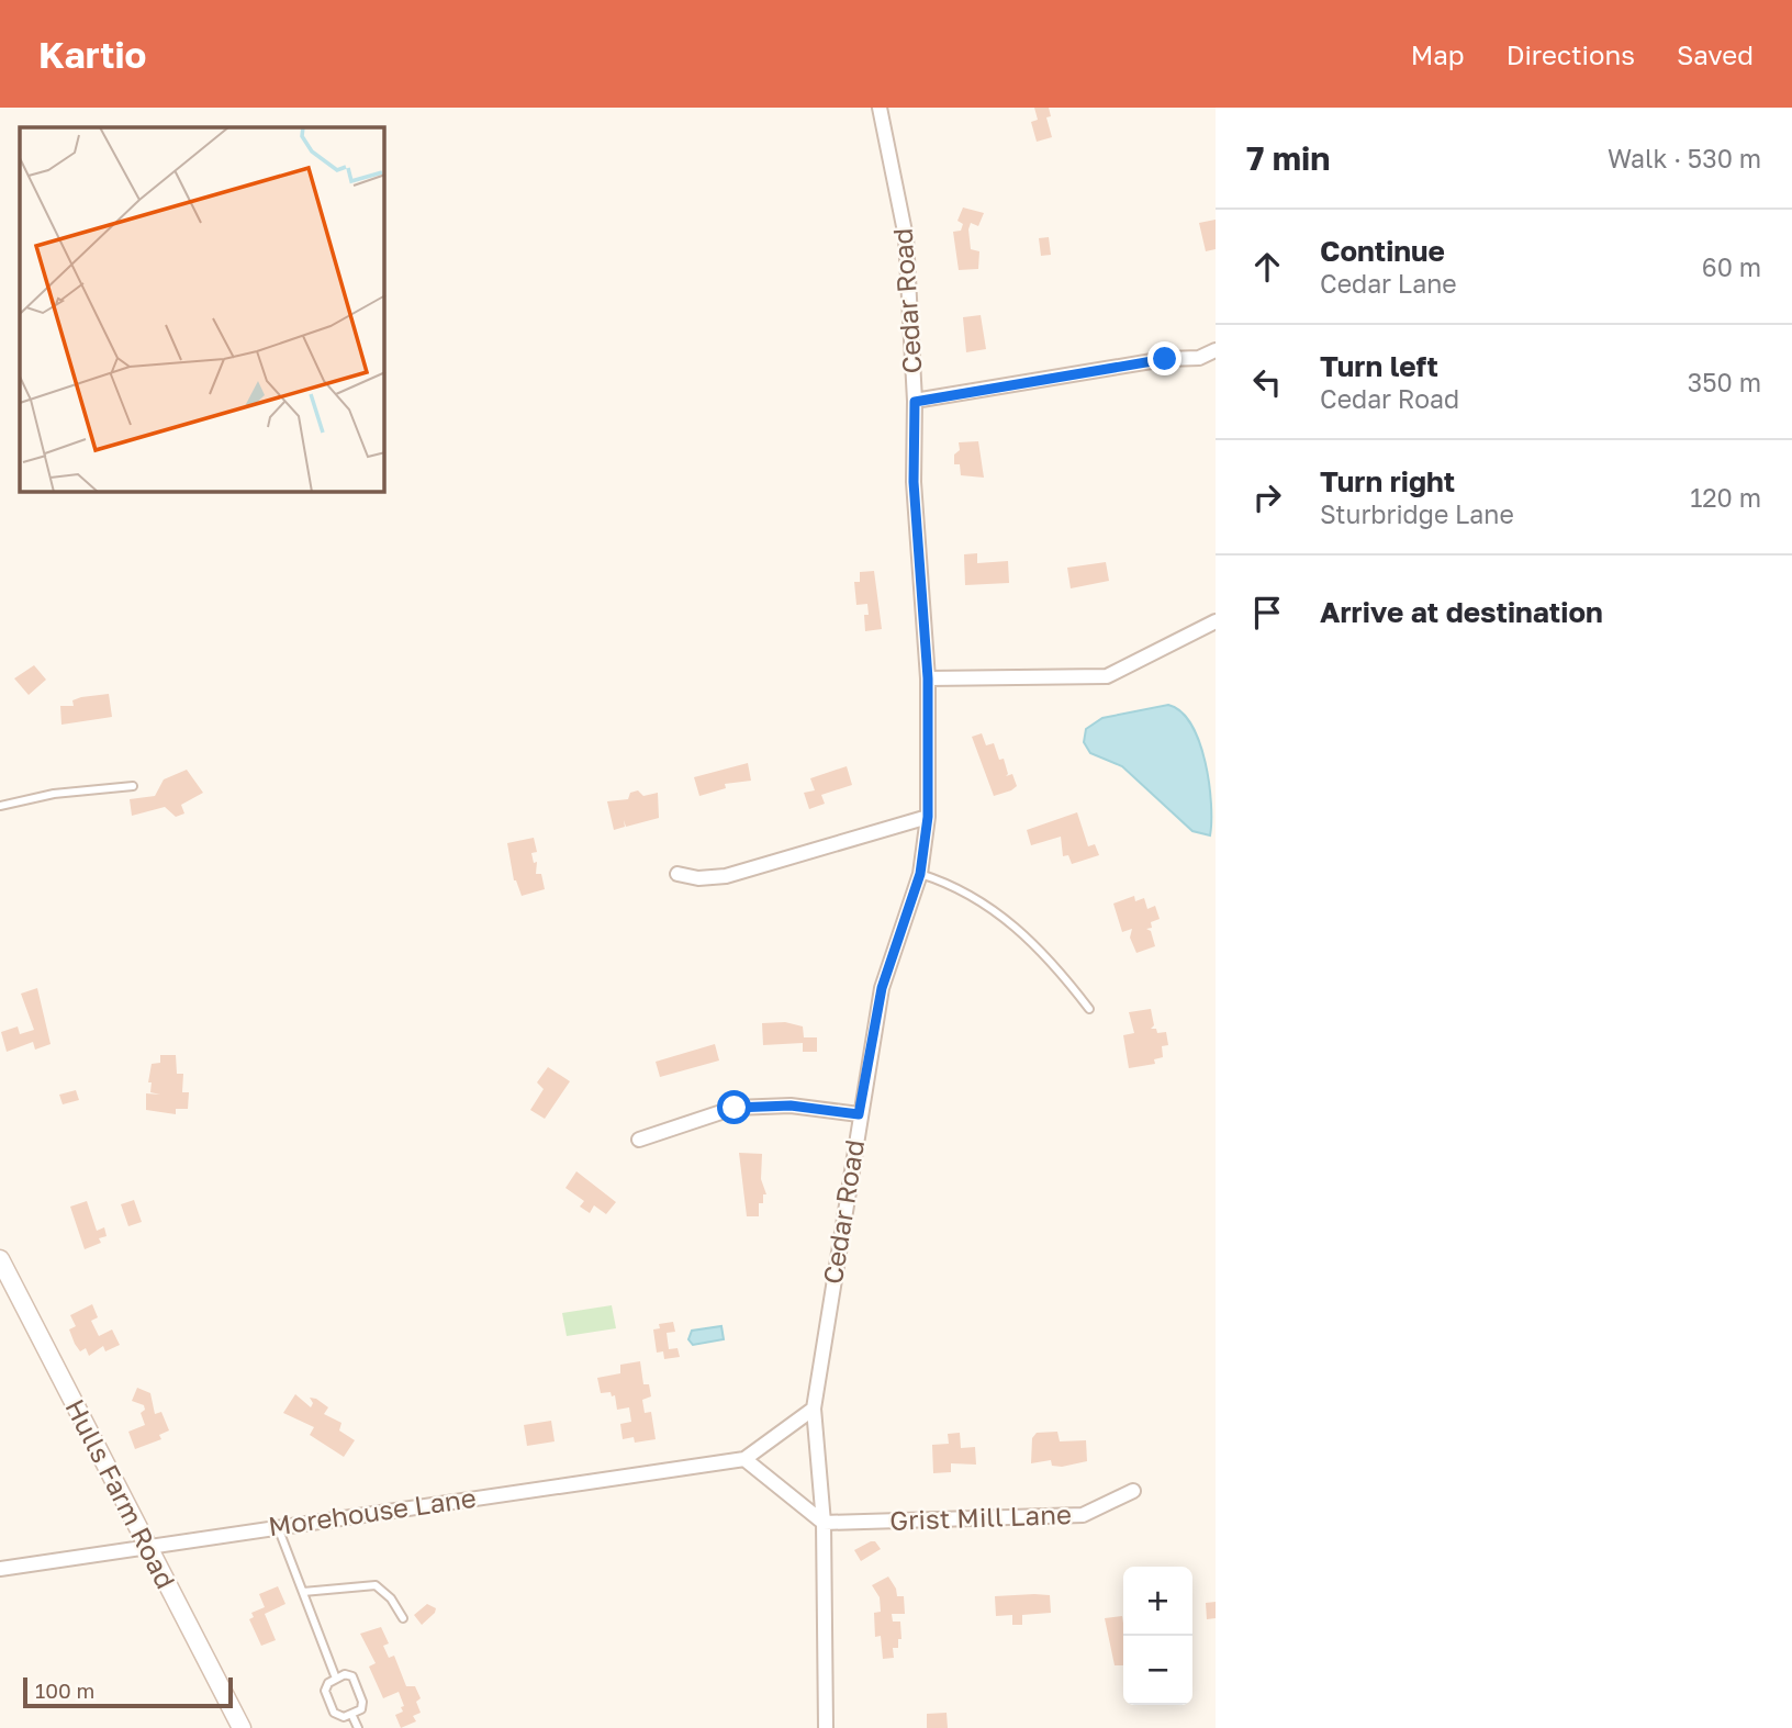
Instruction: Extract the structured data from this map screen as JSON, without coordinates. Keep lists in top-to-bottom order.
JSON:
{
  "streets": {
    "main road": ["Hulls Farm Road"],
    "street": ["Cedar Road", "Morehouse Lane", "Grist Mill Lane"]
  },
  "crossings": [
    ["Cedar Road", "Morehouse Lane"],
    ["Cedar Road", "Grist Mill Lane"],
    ["Hulls Farm Road", "Morehouse Lane"]
  ],
  "scale_bar": "100 m",
  "page": {
    "header": "Kartio",
    "nav": ["Map", "Directions", "Saved"],
    "heading": ["7 min", "Walk · 530 m"],
    "list": [
      ["Continue", "Cedar Lane", "60 m"],
      ["Turn left", "Cedar Road", "350 m"],
      ["Turn right", "Sturbridge Lane", "120 m"],
      "Arrive at destination"
    ],
    "map_buttons": ["+", "−"],
    "scale": "100 m"
  }
}
